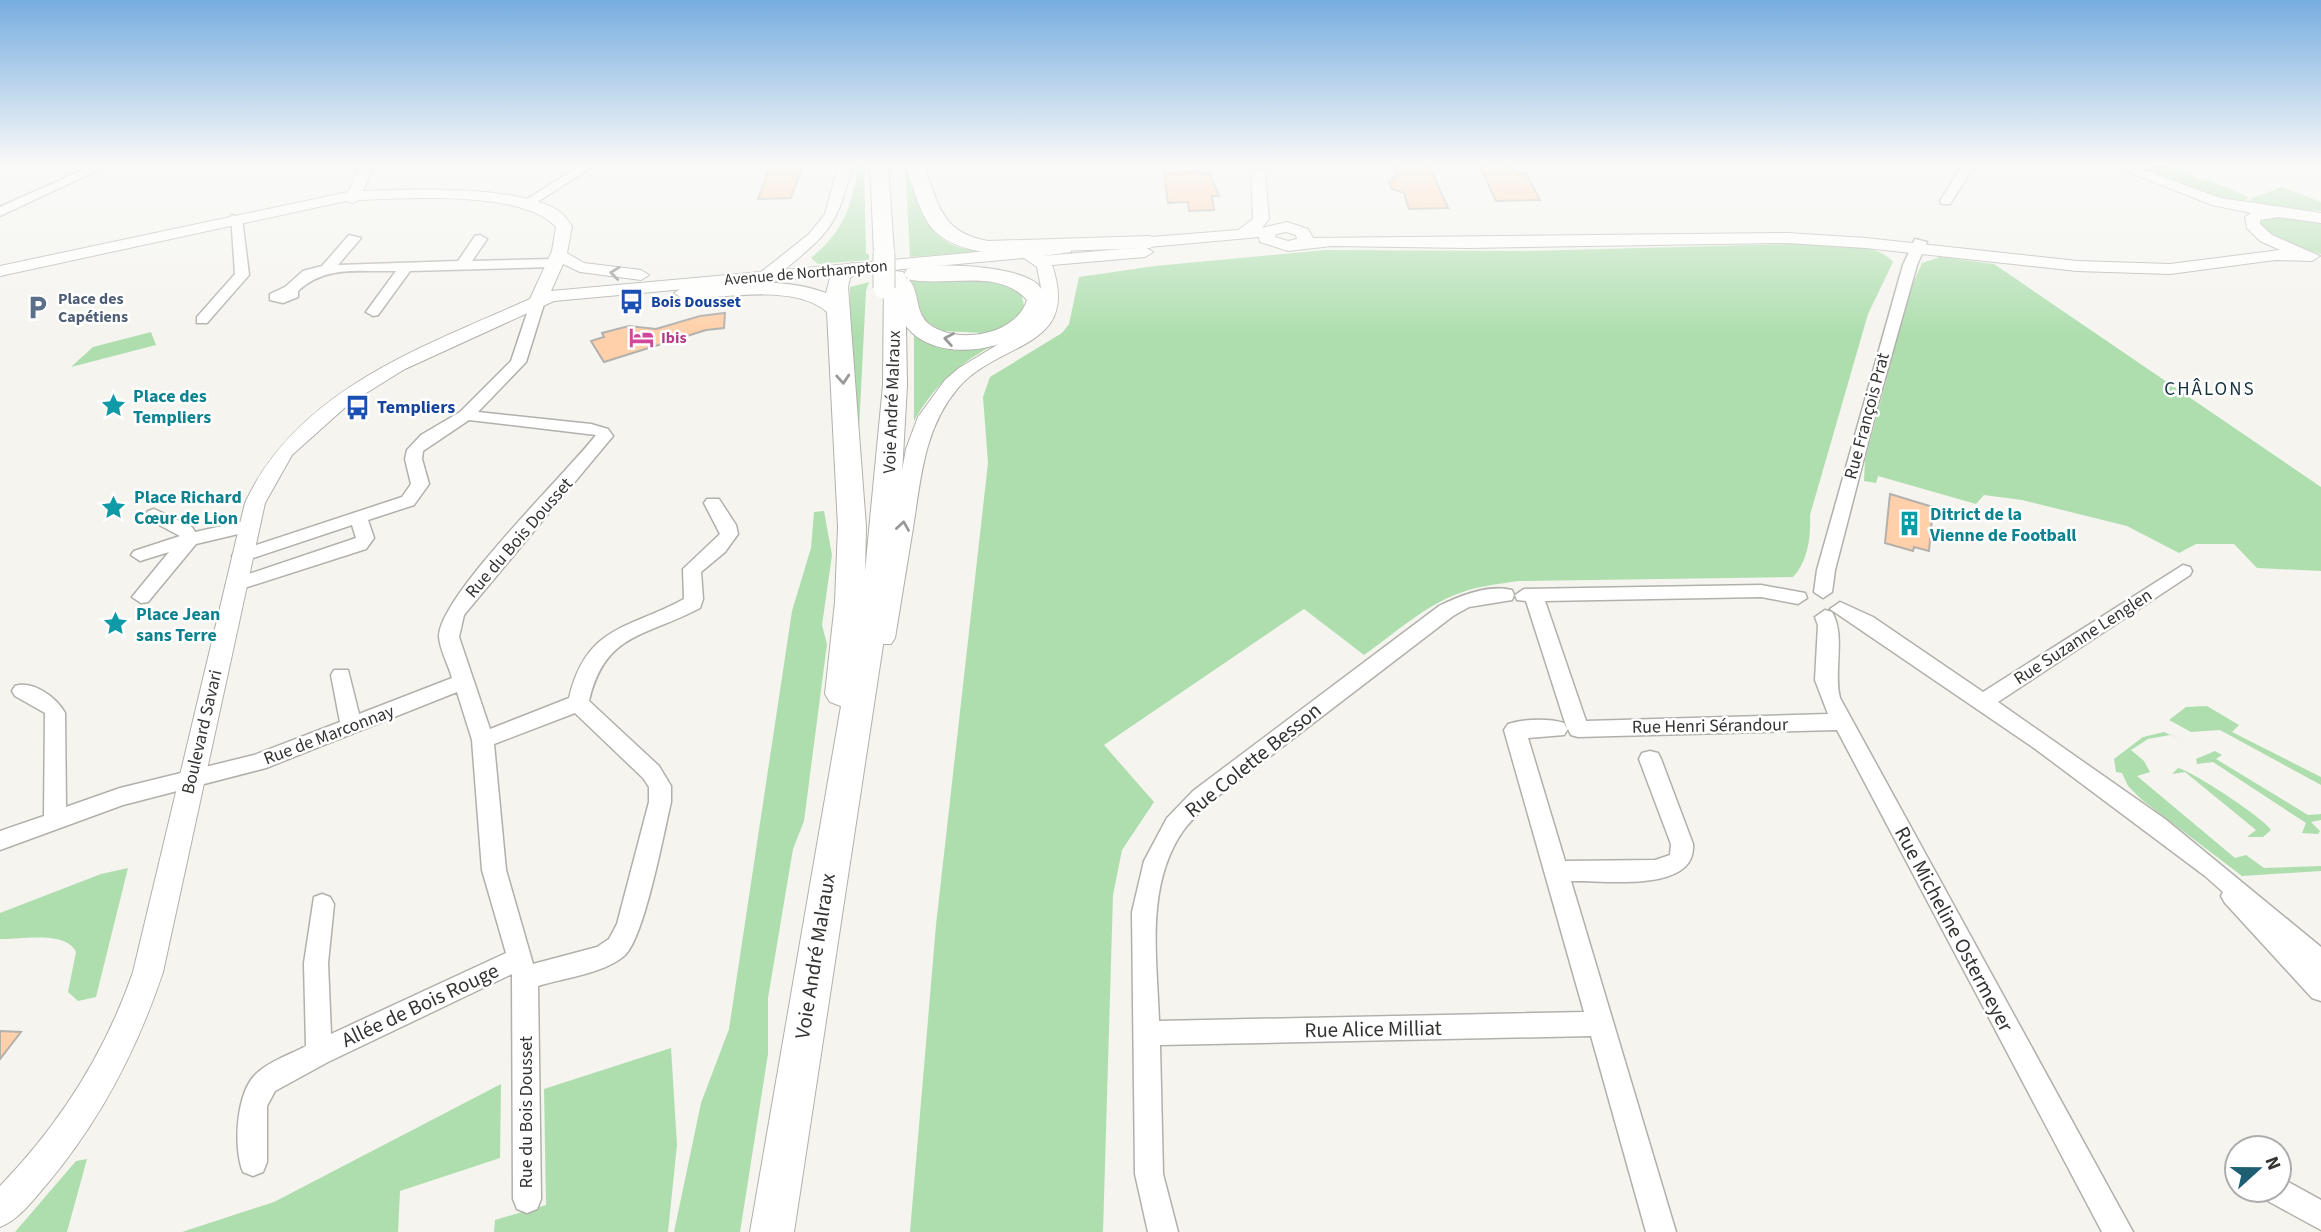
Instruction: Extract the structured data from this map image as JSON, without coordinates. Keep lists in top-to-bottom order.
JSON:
{
  "streets": {
    "main road": ["Voie André Malraux"],
    "street": [
      "Avenue de Northampton",
      "Rue François Prat",
      "Rue du Bois Dousset",
      "Rue Suzanne Lenglen",
      "Rue Henri Sérandour",
      "Boulevard Savari",
      "Rue de Marconnay",
      "Rue Colette Besson",
      "Rue Micheline Ostermeyer",
      "Allée de Bois Rouge",
      "Rue Alice Milliat"
    ]
  },
  "crossings": [
    ["Avenue de Northampton", "Voie André Malraux"],
    ["Avenue de Northampton", "Boulevard Savari"],
    ["Rue du Bois Dousset", "Rue de Marconnay"],
    ["Rue du Bois Dousset", "Allée de Bois Rouge"],
    ["Rue Henri Sérandour", "Rue Micheline Ostermeyer"],
    ["Boulevard Savari", "Rue de Marconnay"],
    ["Rue Colette Besson", "Rue Alice Milliat"]
  ],
  "districts": ["CHÂLONS"],
  "places": {
    "bus stop": ["Bois Dousset", "Templiers"],
    "parking": ["Place des Capétiens"],
    "hotel": ["Ibis"],
    "place": ["Place des Templiers", "Place Richard Cœur de Lion", "Place Jean sans Terre"],
    "building": ["Ditrict de la Vienne de Football"]
  },
  "north": "right"
}
